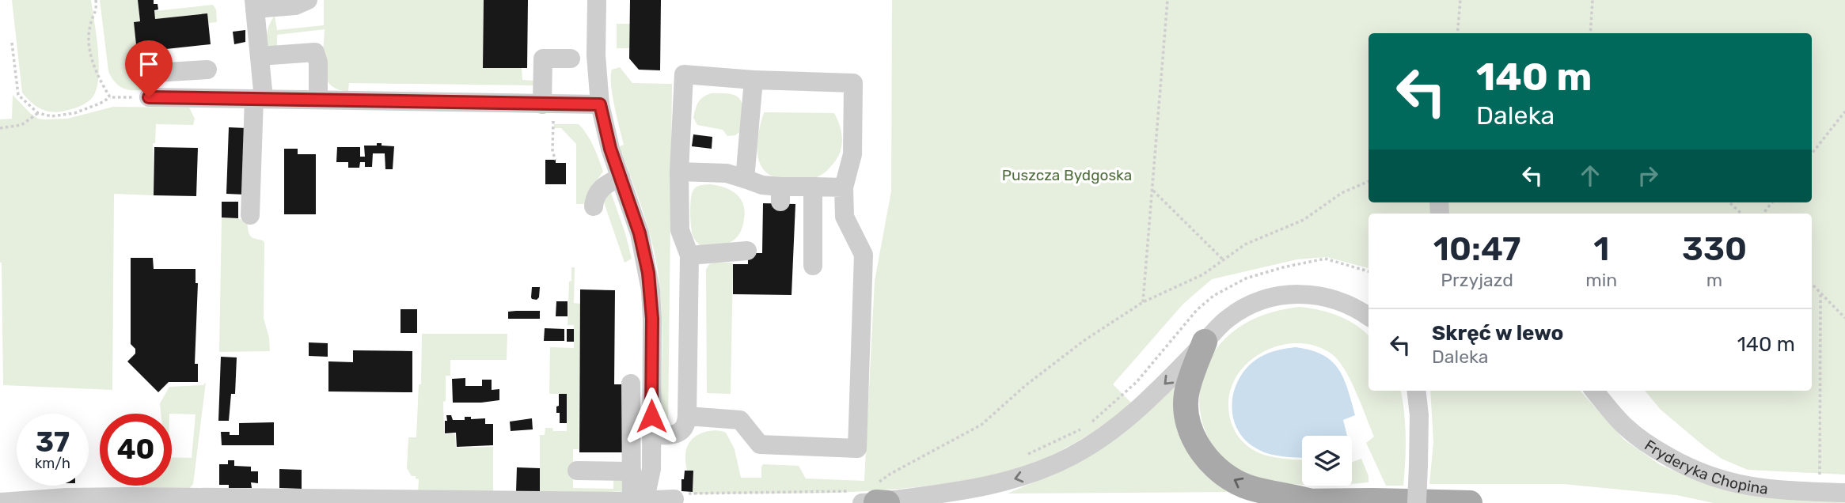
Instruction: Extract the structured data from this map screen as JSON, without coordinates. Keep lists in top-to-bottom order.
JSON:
{
  "streets": {
    "street": ["Fryderyka Chopina"]
  },
  "parks": ["Puszcza Bydgoska"],
  "page": {
    "turn": ["140 m", "Daleka"],
    "eta": [
      "10:47",
      "Przyjazd",
      "1",
      "min",
      "330",
      "m"
    ],
    "list": [
      {
        "name": "Skręć w lewo",
        "note": "Daleka",
        "value": "140 m"
      }
    ],
    "speed": "37 km/h",
    "limit": "40"
  }
}
